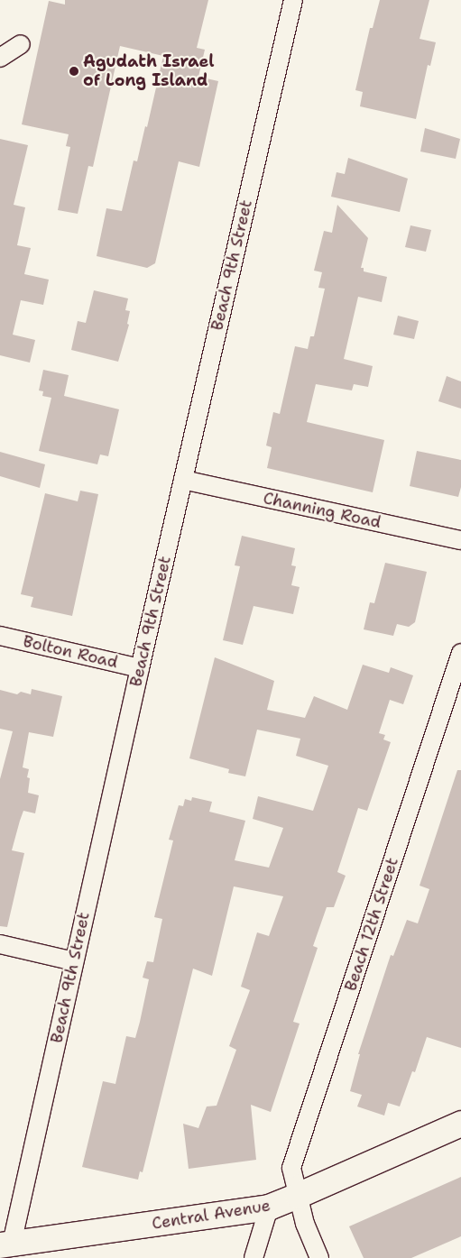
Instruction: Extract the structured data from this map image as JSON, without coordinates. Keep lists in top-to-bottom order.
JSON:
{
  "streets": {
    "street": [
      "Beach 9th Street",
      "Channing Road",
      "Bolton Road",
      "Beach 12th Street",
      "Central Avenue"
    ]
  },
  "crossings": [
    ["Beach 9th Street", "Channing Road"],
    ["Beach 9th Street", "Bolton Road"],
    ["Beach 9th Street", "Central Avenue"],
    ["Beach 12th Street", "Central Avenue"]
  ],
  "places": ["Agudath Israel of Long Island"]
}
